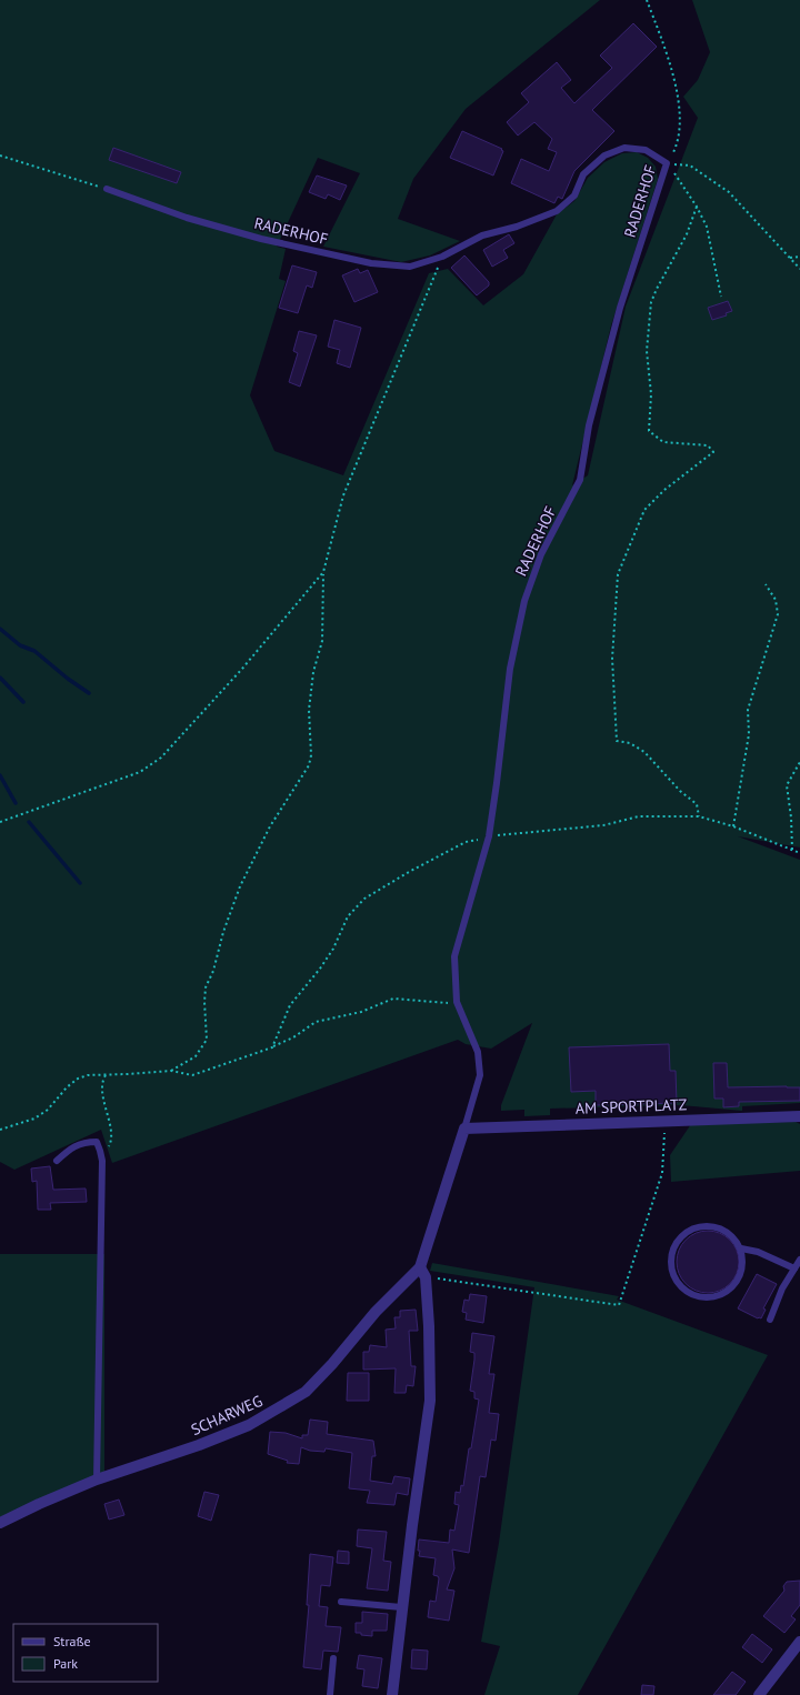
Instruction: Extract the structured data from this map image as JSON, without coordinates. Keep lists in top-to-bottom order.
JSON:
{
  "streets": {
    "street": ["AM SPORTPLATZ", "SCHARWEG"],
    "lane": ["RADERHOF"]
  },
  "crossings": [
    ["AM SPORTPLATZ", "SCHARWEG"]
  ],
  "legend": ["Straße", "Park"]
}
